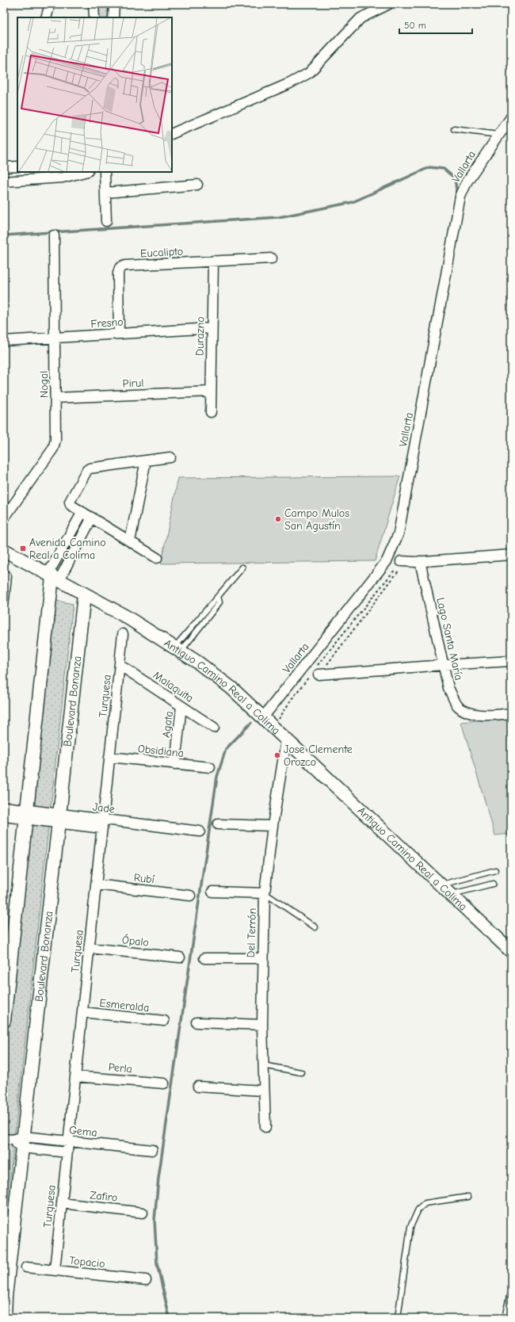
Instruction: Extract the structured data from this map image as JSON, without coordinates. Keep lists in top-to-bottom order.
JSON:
{
  "streets": {
    "street": [
      "Vallarta",
      "Eucalipto",
      "Fresno",
      "Durazno",
      "Pirul",
      "Nogal",
      "Lago Santa María",
      "Malaquita",
      "Antiguo Camino Real a Colima",
      "Turquesa",
      "Boulevard Bonanza",
      "Agata",
      "Obsidiana",
      "Jade",
      "Rubí",
      "Del Terrón",
      "Ópalo",
      "Esmeralda",
      "Perla",
      "Gema",
      "Zafiro",
      "Topacio"
    ]
  },
  "crossings": [
    ["Vallarta", "Antiguo Camino Real a Colima"],
    ["Eucalipto", "Fresno"],
    ["Eucalipto", "Durazno"],
    ["Fresno", "Durazno"],
    ["Fresno", "Nogal"],
    ["Durazno", "Pirul"],
    ["Pirul", "Nogal"],
    ["Malaquita", "Turquesa"],
    ["Malaquita", "Agata"],
    ["Antiguo Camino Real a Colima", "Boulevard Bonanza"],
    ["Antiguo Camino Real a Colima", "Del Terrón"],
    ["Turquesa", "Obsidiana"],
    ["Turquesa", "Jade"],
    ["Turquesa", "Rubí"],
    ["Turquesa", "Ópalo"],
    ["Turquesa", "Esmeralda"],
    ["Turquesa", "Perla"],
    ["Turquesa", "Gema"],
    ["Turquesa", "Zafiro"],
    ["Turquesa", "Topacio"],
    ["Boulevard Bonanza", "Jade"],
    ["Boulevard Bonanza", "Gema"],
    ["Agata", "Obsidiana"]
  ],
  "places": {
    "other": ["Campo Mulos San Agustín", "Jose Clemente Orozco"],
    "transit": ["Avenida Camino Real a Colima"]
  },
  "scale_bar": "50 m"
}
